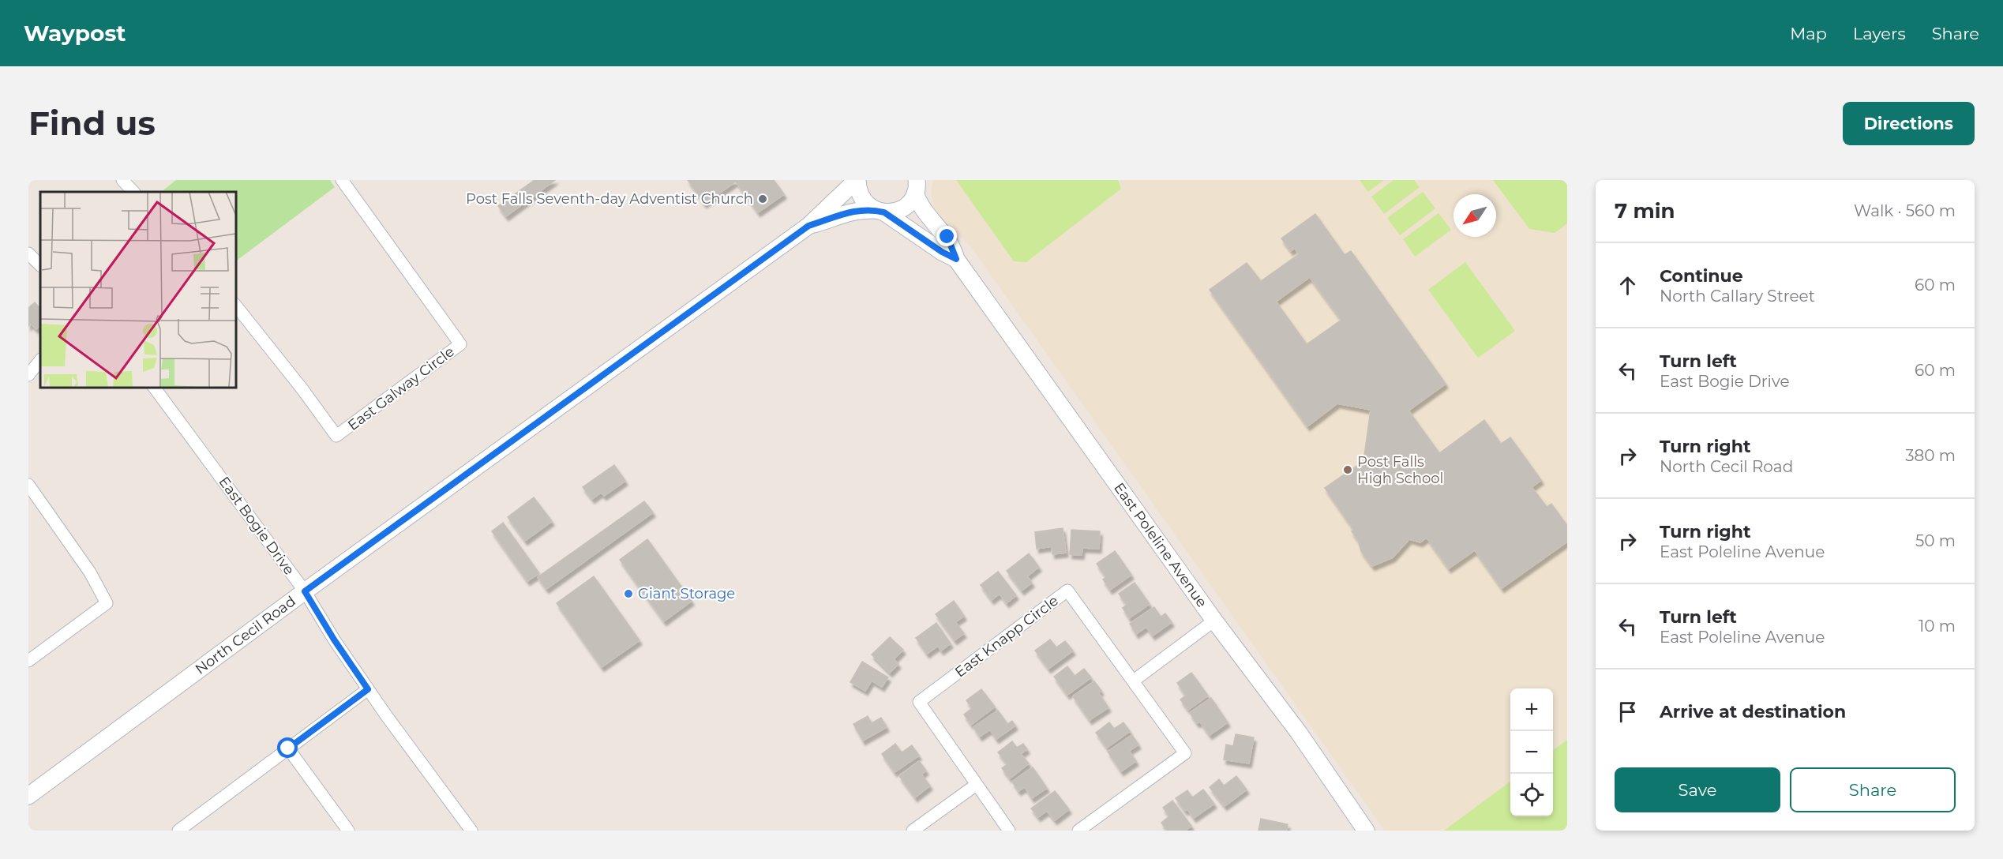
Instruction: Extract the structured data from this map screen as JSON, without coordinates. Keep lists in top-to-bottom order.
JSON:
{
  "streets": {
    "street": [
      "East Galway Circle",
      "East Bogie Drive",
      "East Poleline Avenue",
      "North Cecil Road",
      "East Knapp Circle"
    ]
  },
  "crossings": [
    ["East Bogie Drive", "North Cecil Road"],
    ["East Poleline Avenue", "North Cecil Road"]
  ],
  "places": ["Post Falls Seventh-day Adventist Church", "Post Falls High School", "Giant Storage"],
  "north": "bottom left",
  "page": {
    "header": "Waypost",
    "nav": ["Map", "Layers", "Share"],
    "buttons": [
      "Directions",
      ["Save", "Share"]
    ],
    "title": "Find us",
    "heading": ["7 min", "Walk · 560 m"],
    "list": [
      ["Continue", "North Callary Street", "60 m"],
      ["Turn left", "East Bogie Drive", "60 m"],
      ["Turn right", "North Cecil Road", "380 m"],
      ["Turn right", "East Poleline Avenue", "50 m"],
      ["Turn left", "East Poleline Avenue", "10 m"],
      "Arrive at destination"
    ],
    "map_buttons": ["+", "−"]
  }
}
